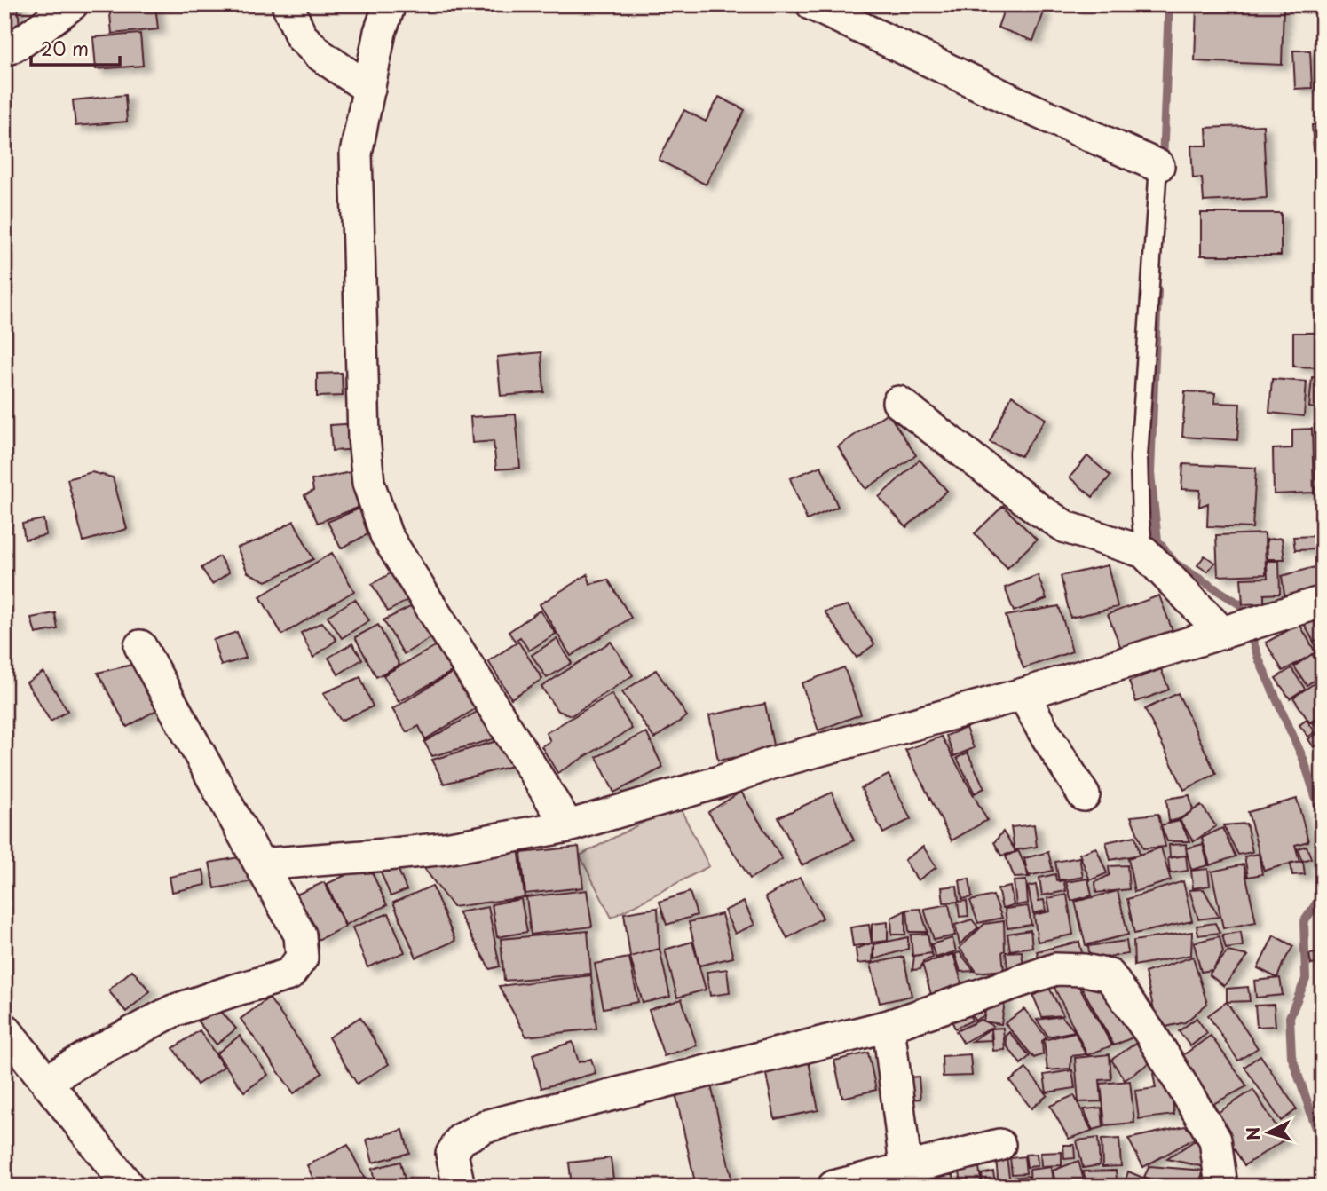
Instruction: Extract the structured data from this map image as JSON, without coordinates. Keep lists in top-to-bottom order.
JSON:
{
  "scale_bar": "20 m",
  "north": "left"
}
